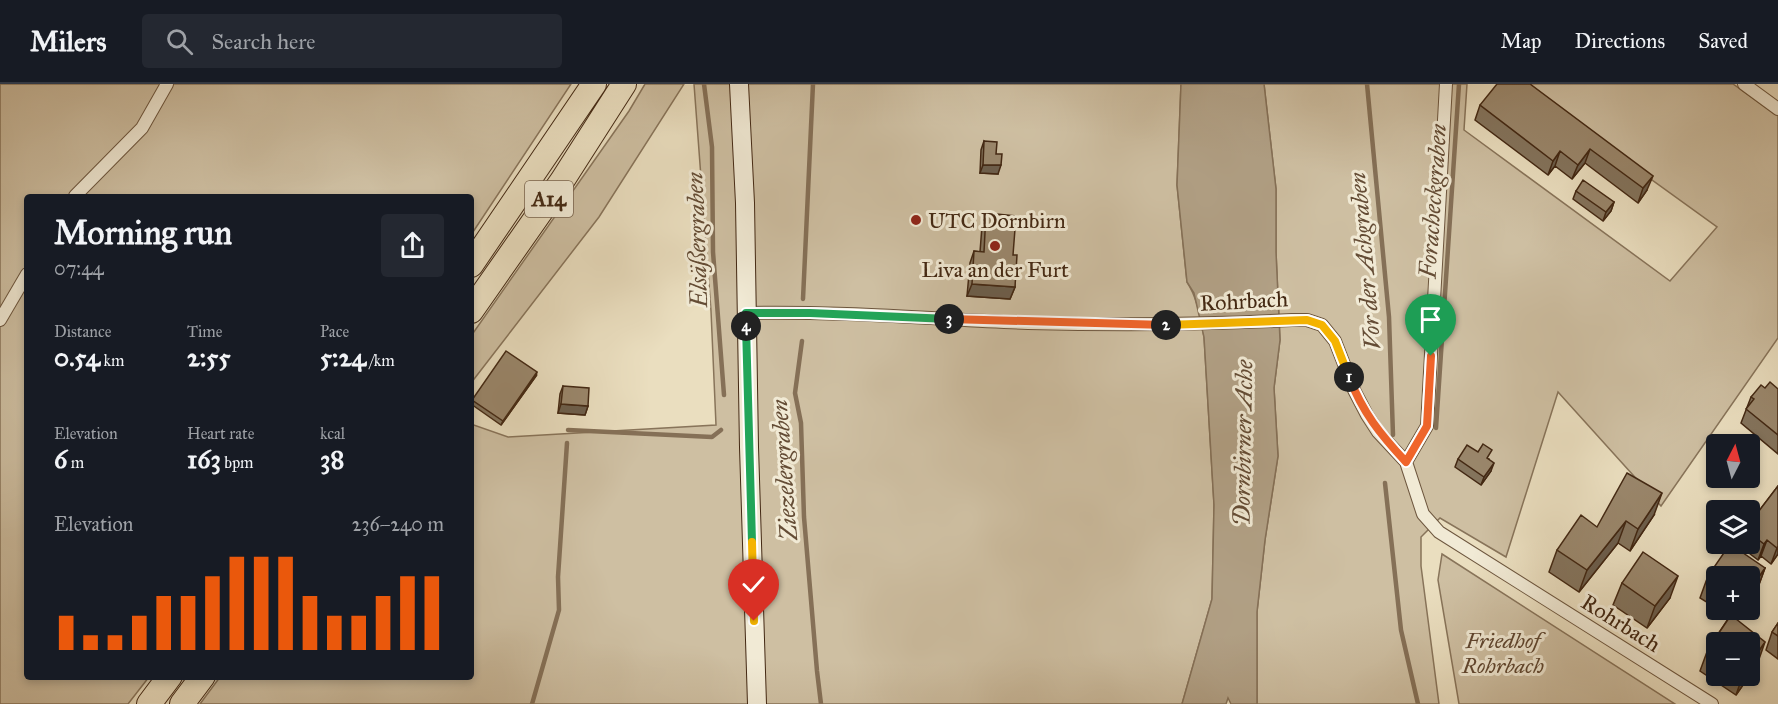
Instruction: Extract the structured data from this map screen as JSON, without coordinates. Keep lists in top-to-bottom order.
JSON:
{
  "streets": {
    "highway": ["A14"],
    "street": ["Rohrbach"]
  },
  "water": [
    "Foracheckgraben",
    "Elsäßergraben",
    "Vor der Achgraben",
    "Dornbirner Ache",
    "Ziezelergraben"
  ],
  "parks": ["Friedhof Rohrbach"],
  "places": ["UTC Dornbirn", "Liva an der Furt"],
  "north": "top",
  "page": {
    "header": "Milers",
    "search": "Search here",
    "nav": ["Map", "Directions", "Saved"],
    "heading": ["Morning run", "07:44"],
    "stats": [
      ["Distance", "0.54 km"],
      ["Time", "2:55"],
      ["Pace", "5:24 /km"],
      ["Elevation", "6 m"],
      ["Heart rate", "163 bpm"],
      ["kcal", "38"]
    ],
    "pins": [
      "3",
      "2",
      "4",
      "1"
    ],
    "map_buttons": ["+", "−"],
    "chart": ["Elevation", "236–240 m"]
  }
}
